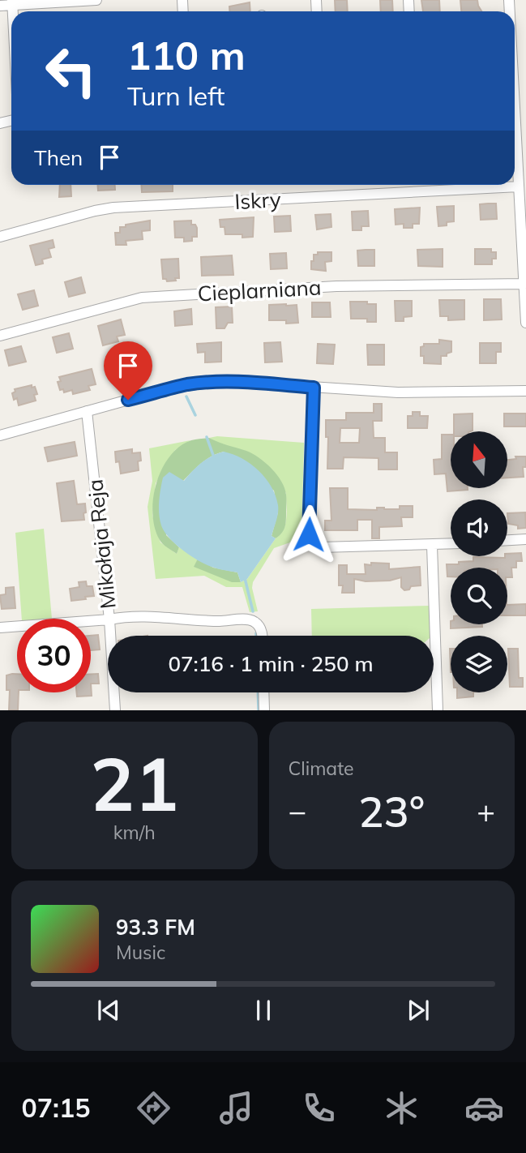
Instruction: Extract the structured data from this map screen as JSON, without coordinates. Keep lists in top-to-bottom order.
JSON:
{
  "streets": {
    "street": ["Iskry", "Cieplarniana", "Mikołaja Reja"]
  },
  "north": "top",
  "page": {
    "turn": ["110 m", "Turn left"],
    "then": "Then",
    "limit": "30",
    "trip": "07:16 · 1 min · 250 m",
    "tile": [
      ["21", "km/h"],
      "Climate"
    ],
    "heat": ["−", "23°", "+"],
    "song": ["93.3 FM", "Music"],
    "tabs": "07:15"
  }
}
